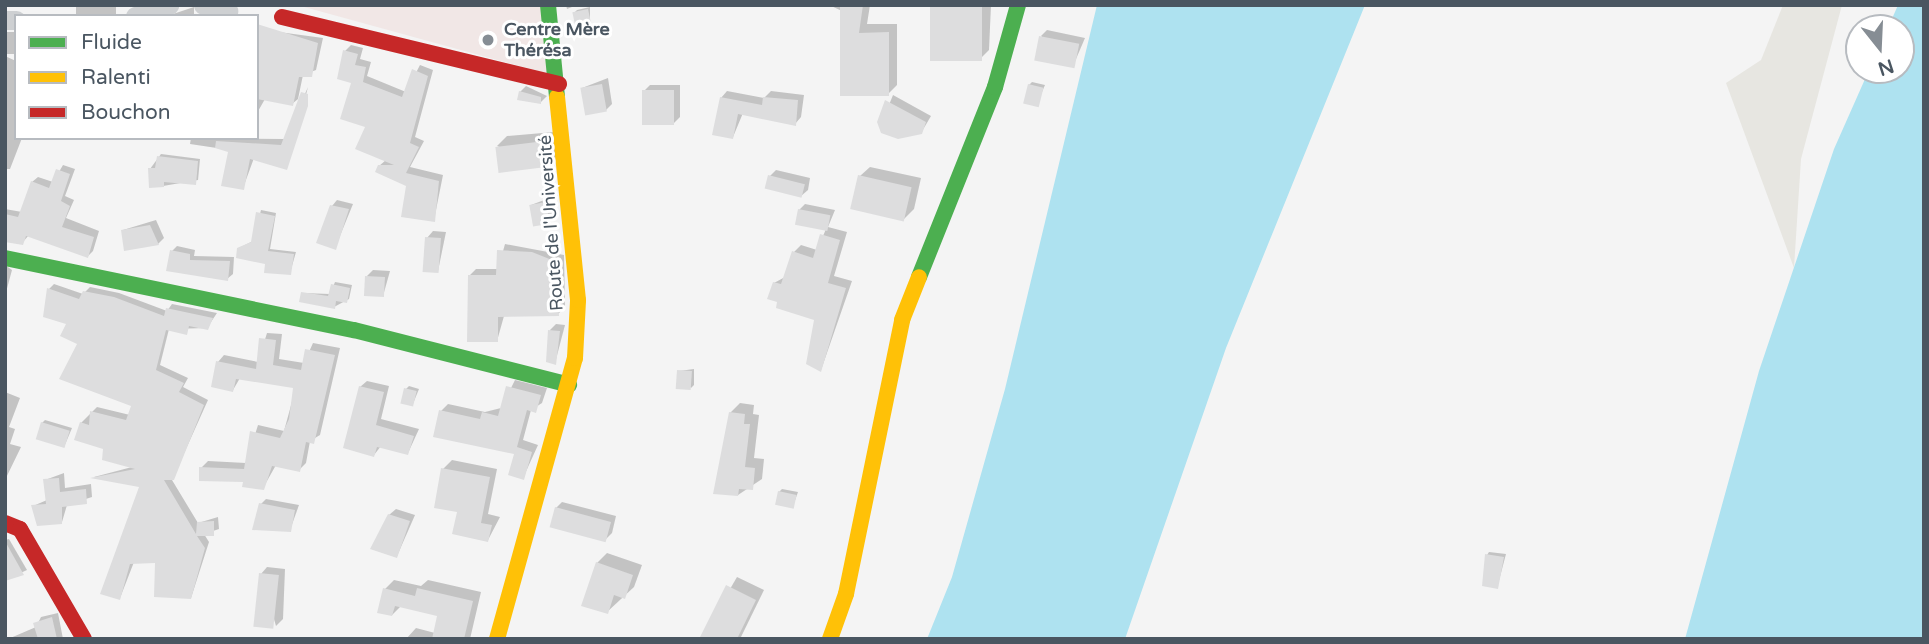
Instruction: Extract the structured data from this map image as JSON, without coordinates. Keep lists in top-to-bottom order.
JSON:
{
  "streets": {
    "street": ["Route de l'Université"]
  },
  "places": ["Centre Mère Thérésa"],
  "legend": ["Fluide", "Ralenti", "Bouchon"],
  "north": "bottom"
}
